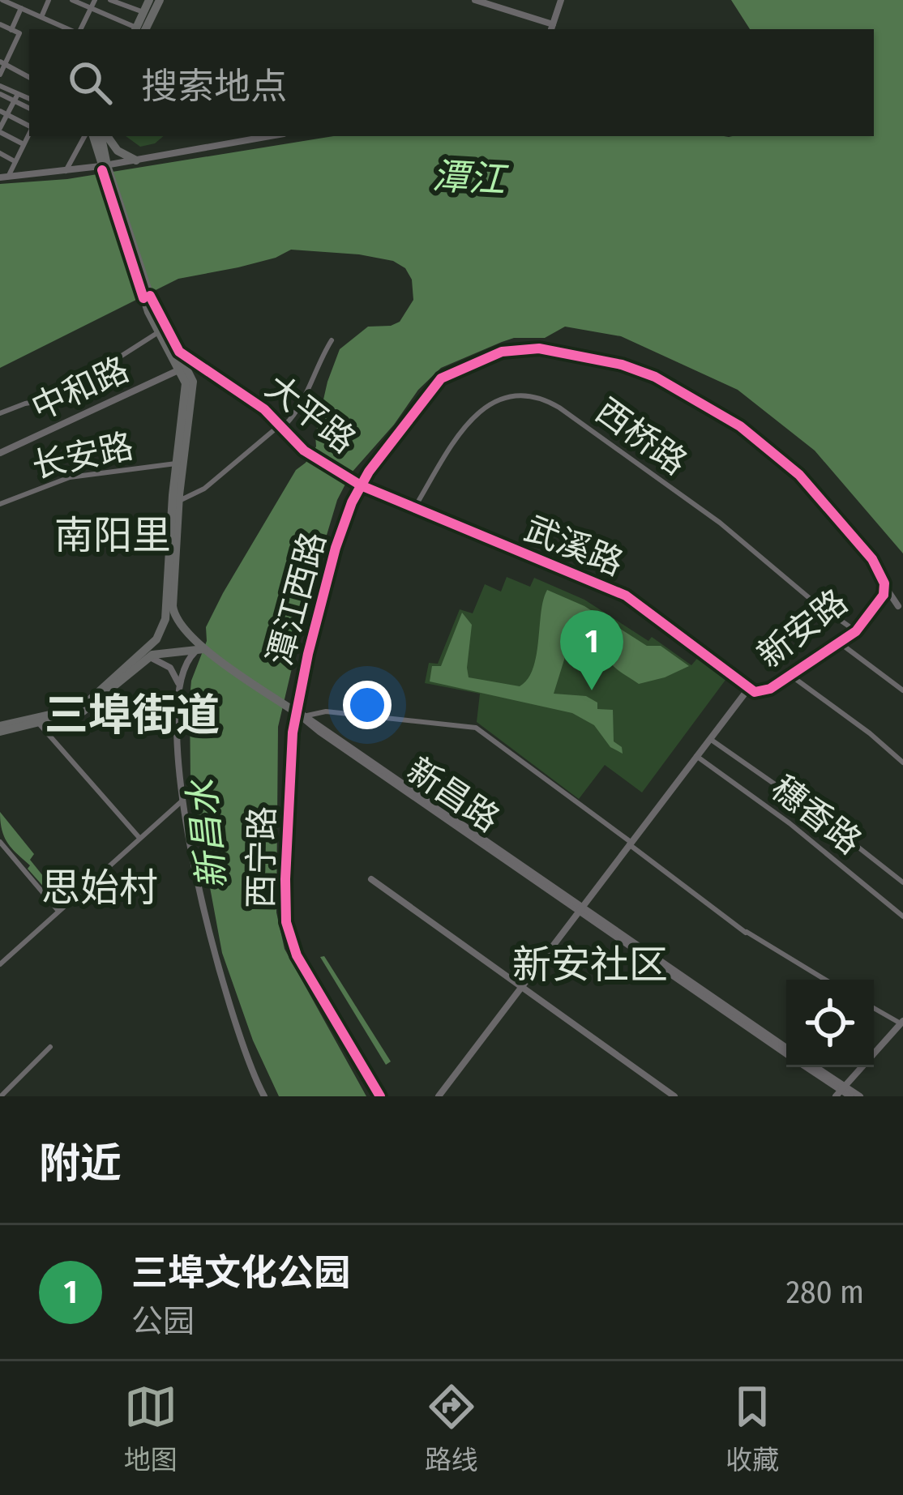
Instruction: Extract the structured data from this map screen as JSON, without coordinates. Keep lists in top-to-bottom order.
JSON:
{
  "streets": {
    "street": [
      "中和路",
      "大平路",
      "西桥路",
      "长安路",
      "武溪路",
      "潭江西路",
      "新安路",
      "新昌路",
      "穗香路",
      "西宁路"
    ]
  },
  "crossings": [
    ["大平路", "武溪路"],
    ["大平路", "潭江西路"],
    ["西桥路", "武溪路"],
    ["西桥路", "新安路"],
    ["武溪路", "潭江西路"],
    ["武溪路", "新安路"],
    ["潭江西路", "新昌路"],
    ["潭江西路", "西宁路"],
    ["新安路", "新昌路"],
    ["新安路", "穗香路"],
    ["新昌路", "西宁路"]
  ],
  "districts": [
    "南阳里",
    "三埠街道",
    "思始村",
    "新安社区"
  ],
  "water": ["潭江", "新昌水"],
  "page": {
    "search": "搜索地点",
    "pins": "1",
    "heading": "附近",
    "list": [
      {
        "mark": "1",
        "name": "三埠文化公园",
        "note": "公园",
        "value": "280 m"
      }
    ],
    "nav": ["地图", "路线", "收藏"]
  }
}
